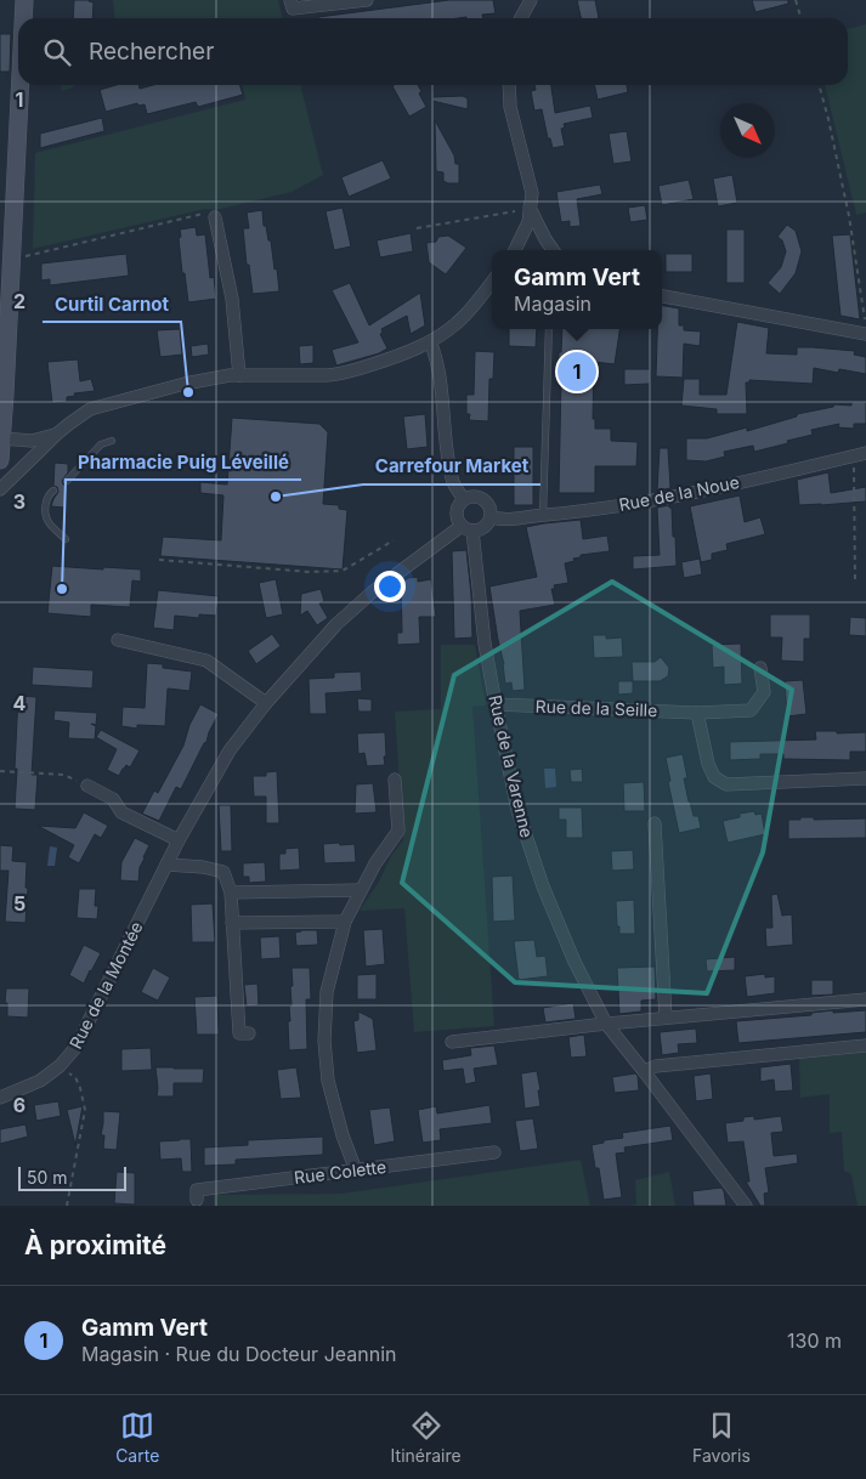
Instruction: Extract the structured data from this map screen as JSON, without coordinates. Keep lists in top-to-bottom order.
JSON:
{
  "streets": {
    "street": [
      "Rue de la Noue",
      "Rue de la Seille",
      "Rue de la Varenne",
      "Rue de la Montée",
      "Rue Colette"
    ]
  },
  "crossings": [
    ["Rue de la Noue", "Rue de la Varenne"],
    ["Rue de la Noue", "Rue de la Montée"],
    ["Rue de la Seille", "Rue de la Varenne"],
    ["Rue de la Varenne", "Rue de la Montée"]
  ],
  "places": ["Curtil Carnot", "Carrefour Market", "Pharmacie Puig Léveillé"],
  "scale_bar": "50 m",
  "north": "bottom right",
  "page": {
    "search": "Rechercher",
    "popup": ["Gamm Vert", "Magasin"],
    "pins": "1",
    "scale": "50 m",
    "heading": "À proximité",
    "list": [
      {
        "mark": "1",
        "name": "Gamm Vert",
        "note": "Magasin · Rue du Docteur Jeannin",
        "value": "130 m"
      }
    ],
    "nav": ["Carte", "Itinéraire", "Favoris"]
  },
  "grid": {
    "rows": [
      "1",
      "2",
      "3",
      "4",
      "5",
      "6"
    ]
  }
}
